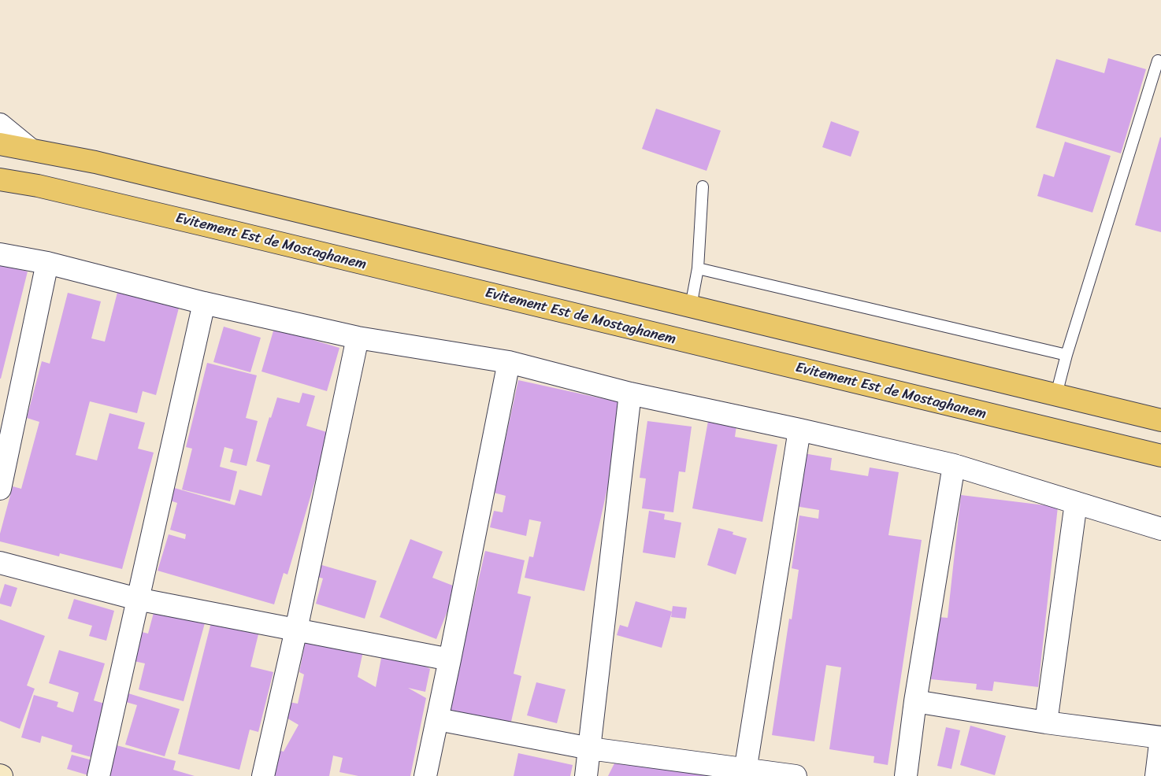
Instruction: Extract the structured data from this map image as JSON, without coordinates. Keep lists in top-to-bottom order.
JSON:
{
  "streets": {
    "highway": ["Evitement Est de Mostaghanem"]
  }
}
